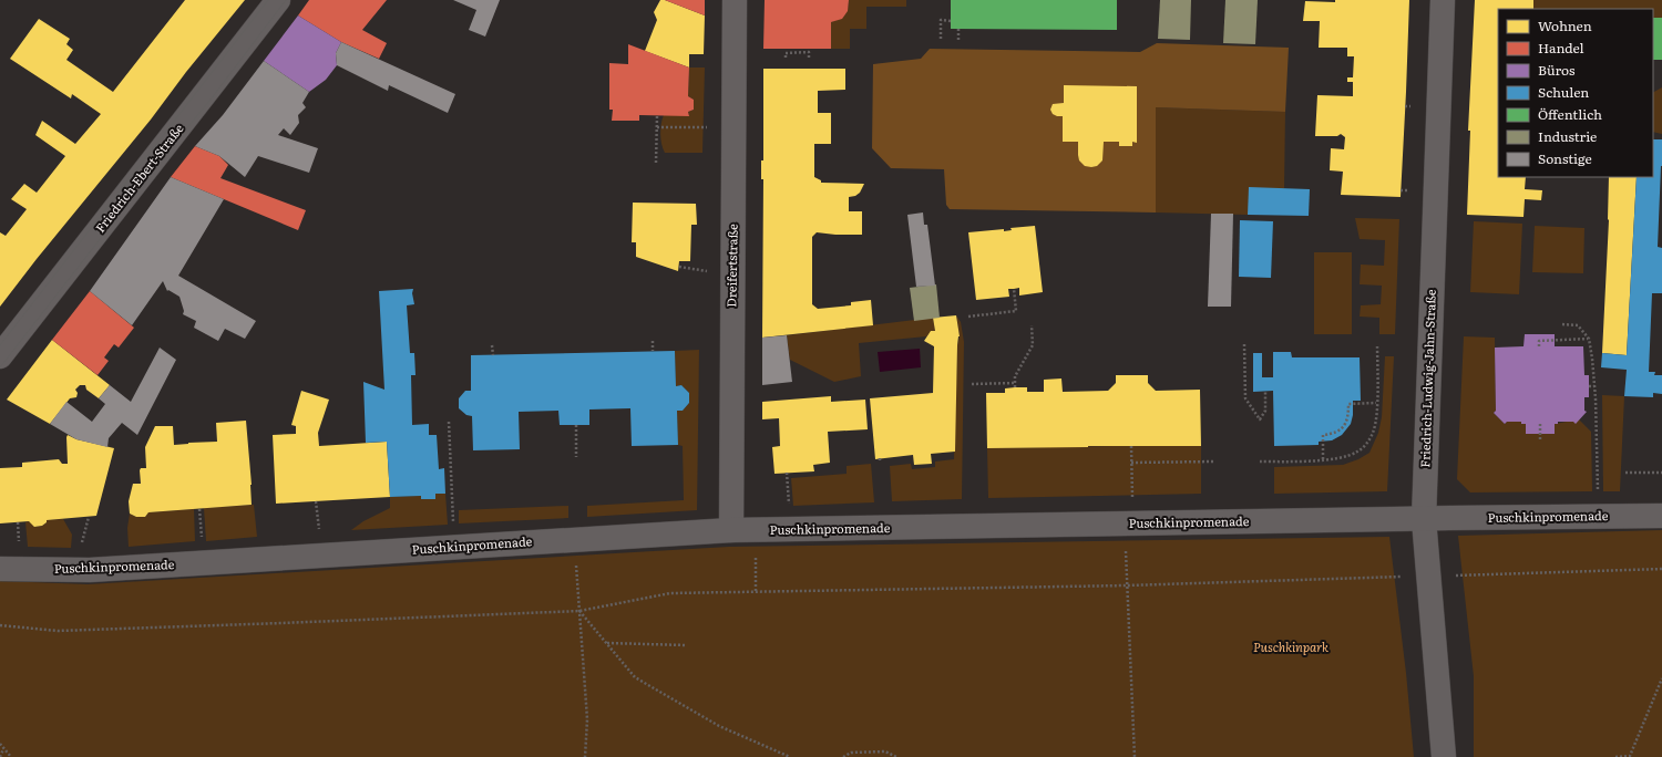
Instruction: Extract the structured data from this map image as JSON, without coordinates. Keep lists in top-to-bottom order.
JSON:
{
  "streets": {
    "street": [
      "Friedrich-Ebert-Straße",
      "Dreifertstraße",
      "Friedrich-Ludwig-Jahn-Straße",
      "Puschkinpromenade"
    ]
  },
  "crossings": [
    ["Dreifertstraße", "Puschkinpromenade"],
    ["Friedrich-Ludwig-Jahn-Straße", "Puschkinpromenade"]
  ],
  "parks": ["Puschkinpark"],
  "legend": [
    "Wohnen",
    "Handel",
    "Büros",
    "Schulen",
    "Öffentlich",
    "Industrie",
    "Sonstige"
  ]
}
